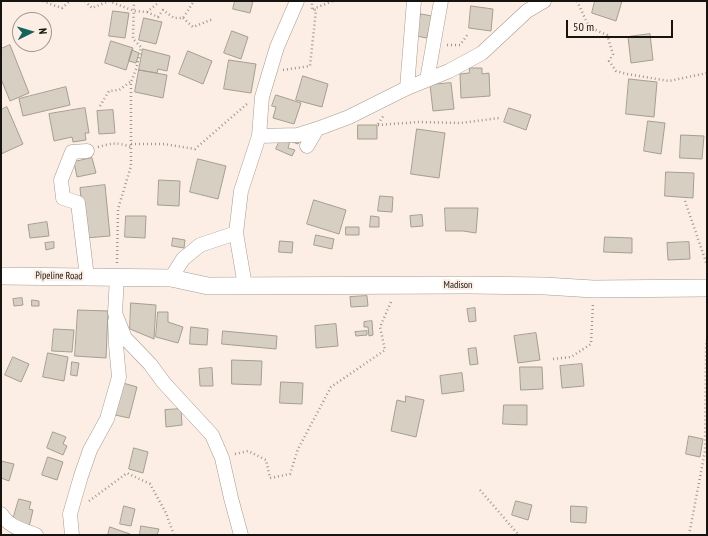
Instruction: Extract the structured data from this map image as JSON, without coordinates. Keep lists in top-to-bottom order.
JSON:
{
  "streets": {
    "street": ["Pipeline Road", "Madison"]
  },
  "crossings": [
    ["Pipeline Road", "Madison"]
  ],
  "scale_bar": "50 m",
  "north": "right"
}
